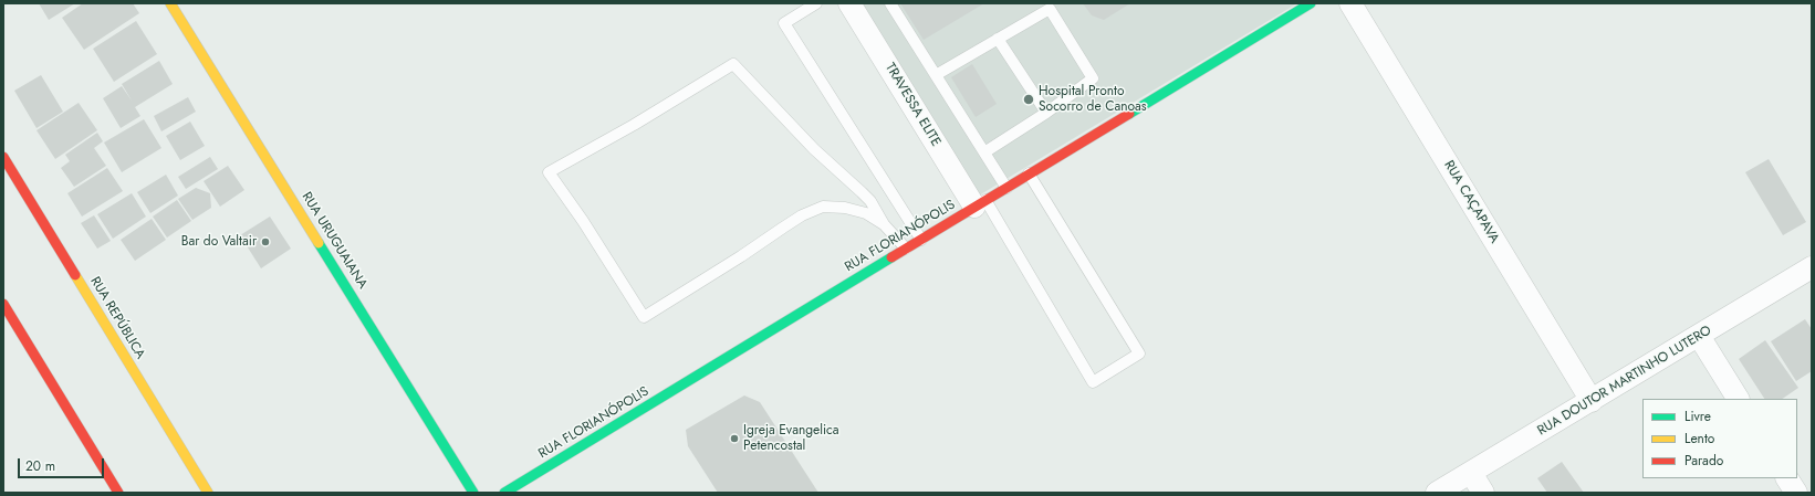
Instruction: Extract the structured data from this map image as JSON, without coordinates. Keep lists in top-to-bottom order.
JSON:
{
  "streets": {
    "main road": ["RUA FLORIANÓPOLIS", "RUA URUGUAIANA", "RUA REPÚBLICA"],
    "street": ["TRAVESSA ELITE", "RUA CAÇAPAVA", "RUA DOUTOR MARTINHO LUTERO"]
  },
  "crossings": [
    ["TRAVESSA ELITE", "RUA FLORIANÓPOLIS"],
    ["RUA CAÇAPAVA", "RUA DOUTOR MARTINHO LUTERO"]
  ],
  "places": ["Hospital Pronto Socorro de Canoas", "Bar do Valtair", "Igreja Evangelica Petencostal"],
  "legend": ["Livre", "Lento", "Parado"],
  "scale_bar": "20 m"
}
